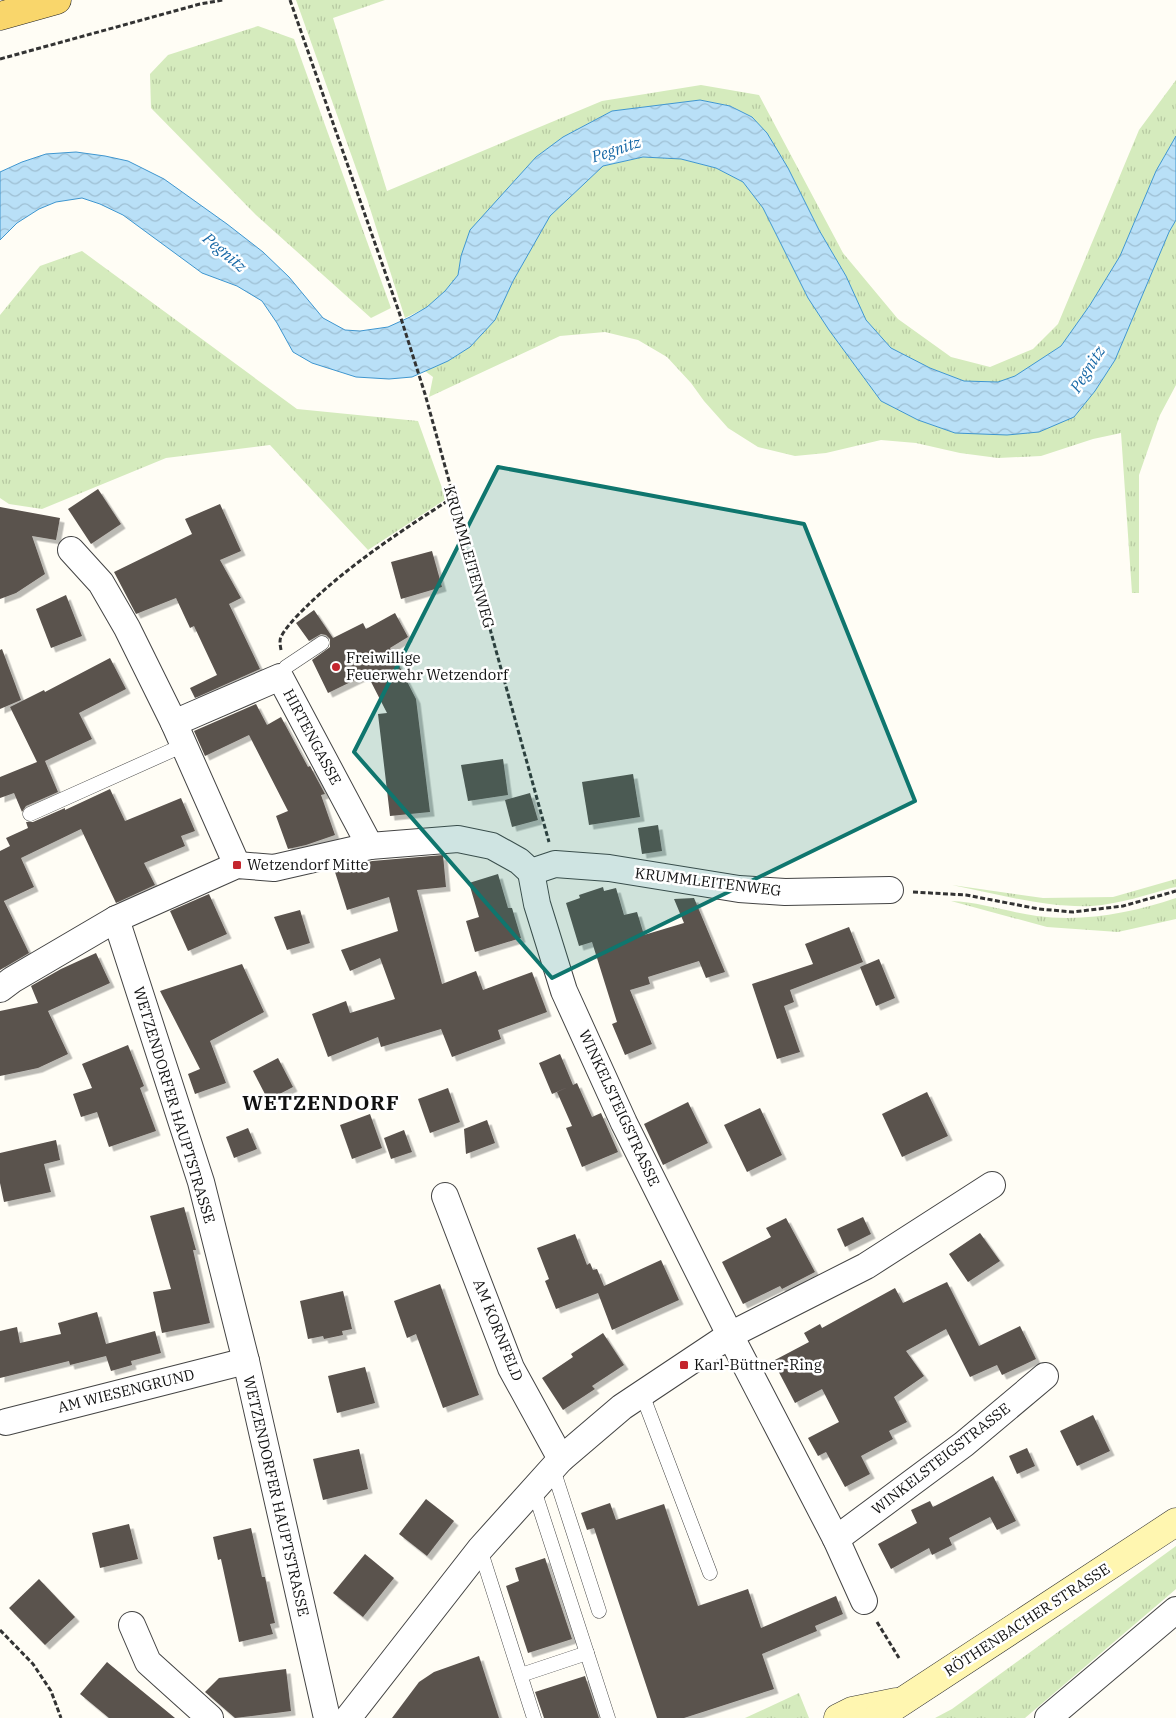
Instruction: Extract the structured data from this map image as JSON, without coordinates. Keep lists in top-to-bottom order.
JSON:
{
  "streets": {
    "main road": ["RÖTHENBACHER STRASSE"],
    "street": [
      "KRUMMLEITENWEG",
      "HIRTENGASSE",
      "WETZENDORFER HAUPTSTRASSE",
      "WINKELSTEIGSTRASSE",
      "AM KORNFELD",
      "AM WIESENGRUND"
    ]
  },
  "crossings": [
    ["KRUMMLEITENWEG", "WINKELSTEIGSTRASSE"],
    ["WETZENDORFER HAUPTSTRASSE", "AM WIESENGRUND"]
  ],
  "districts": ["WETZENDORF"],
  "water": ["Pegnitz"],
  "places": {
    "other": ["Freiwillige Feuerwehr Wetzendorf"],
    "transit": ["Wetzendorf Mitte", "Karl-Büttner-Ring"]
  }
}
